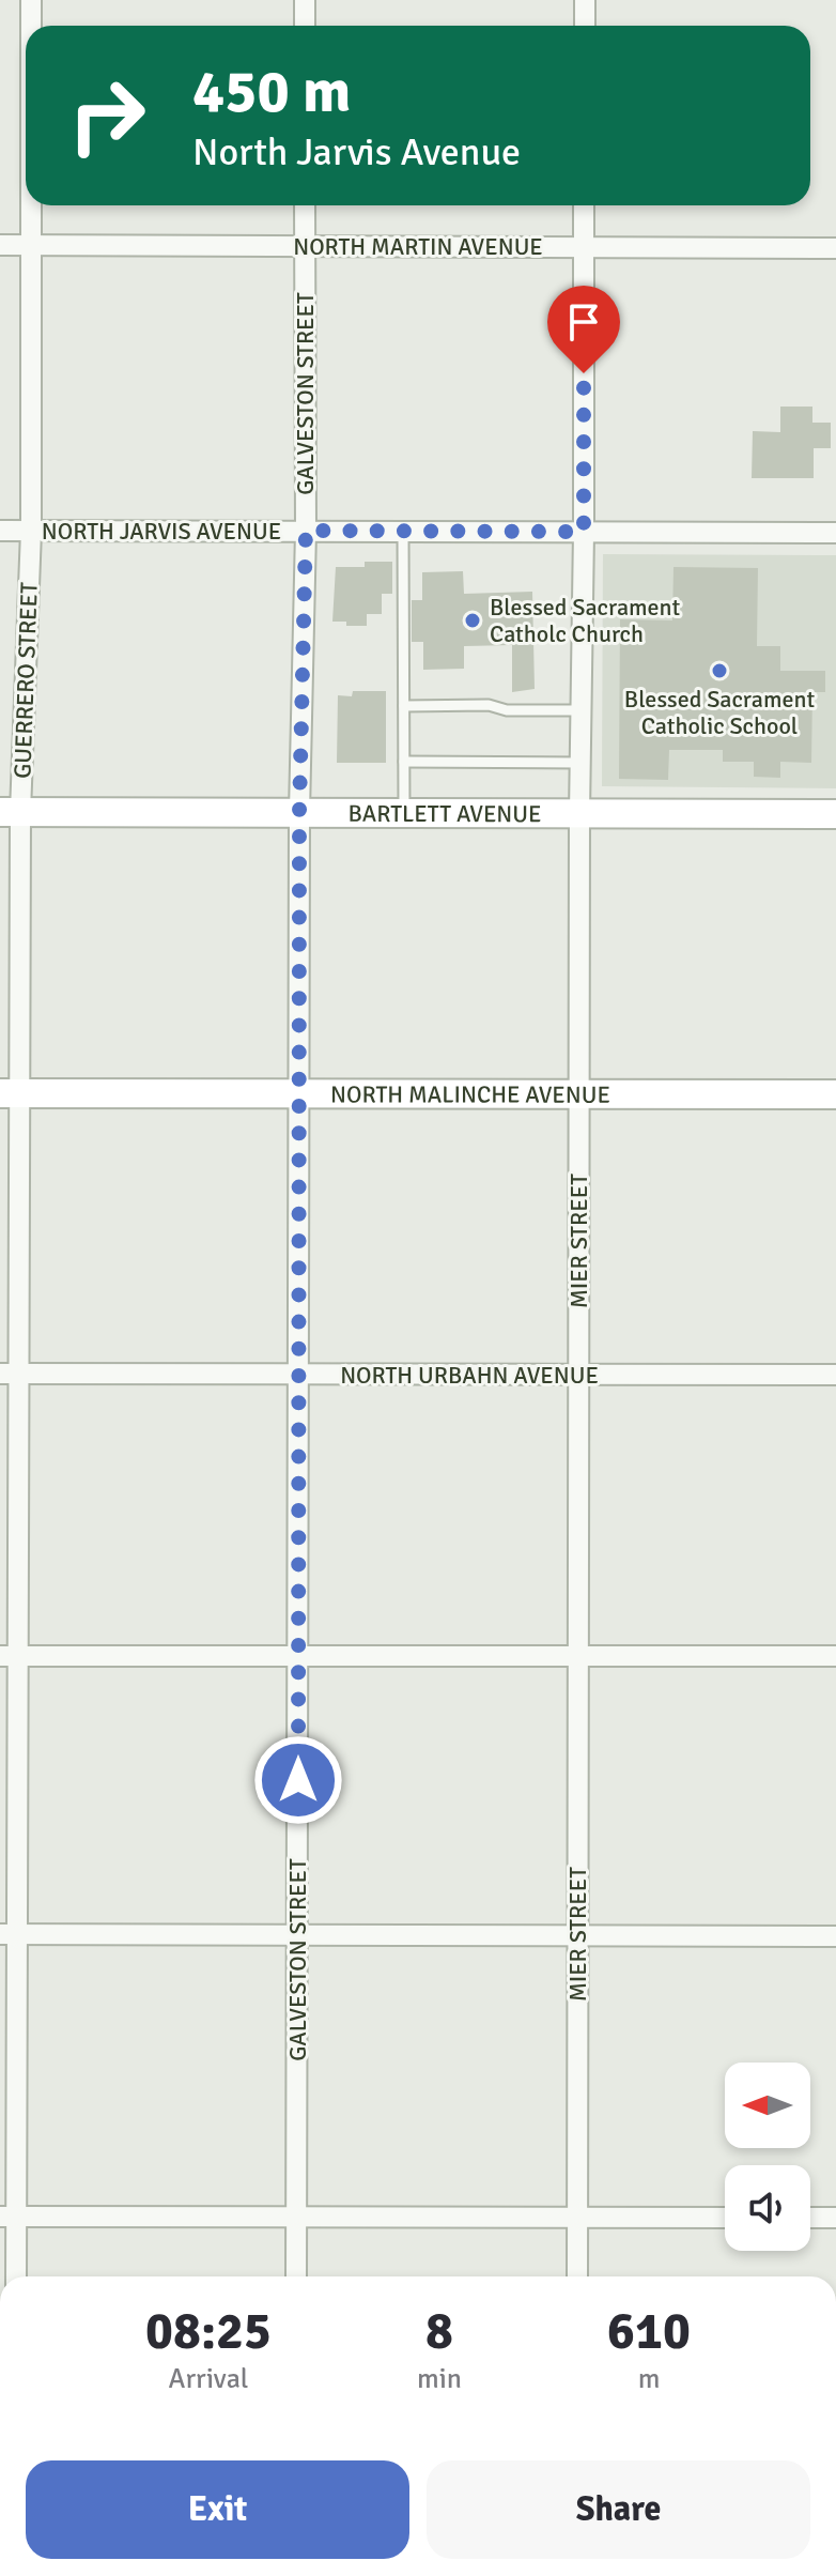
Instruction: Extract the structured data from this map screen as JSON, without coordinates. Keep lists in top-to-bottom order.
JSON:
{
  "streets": {
    "main road": ["BARTLETT AVENUE", "NORTH MALINCHE AVENUE"],
    "street": [
      "NORTH MARTIN AVENUE",
      "GALVESTON STREET",
      "NORTH JARVIS AVENUE",
      "GUERRERO STREET",
      "MIER STREET",
      "NORTH URBAHN AVENUE"
    ]
  },
  "crossings": [
    ["NORTH MARTIN AVENUE", "GALVESTON STREET"],
    ["NORTH MARTIN AVENUE", "GUERRERO STREET"],
    ["NORTH MARTIN AVENUE", "MIER STREET"],
    ["GALVESTON STREET", "NORTH JARVIS AVENUE"],
    ["GALVESTON STREET", "BARTLETT AVENUE"],
    ["GALVESTON STREET", "NORTH MALINCHE AVENUE"],
    ["GALVESTON STREET", "NORTH URBAHN AVENUE"],
    ["NORTH JARVIS AVENUE", "GUERRERO STREET"],
    ["NORTH JARVIS AVENUE", "MIER STREET"],
    ["GUERRERO STREET", "BARTLETT AVENUE"],
    ["GUERRERO STREET", "NORTH MALINCHE AVENUE"],
    ["GUERRERO STREET", "NORTH URBAHN AVENUE"],
    ["BARTLETT AVENUE", "MIER STREET"],
    ["NORTH MALINCHE AVENUE", "MIER STREET"],
    ["MIER STREET", "NORTH URBAHN AVENUE"]
  ],
  "places": ["Blessed Sacrament Catholc Church", "Blessed Sacrament Catholic School"],
  "north": "left",
  "page": {
    "turn": ["450 m", "North Jarvis Avenue"],
    "eta": [
      "08:25",
      "Arrival",
      "8",
      "min",
      "610",
      "m"
    ],
    "buttons": ["Exit", "Share"]
  }
}
